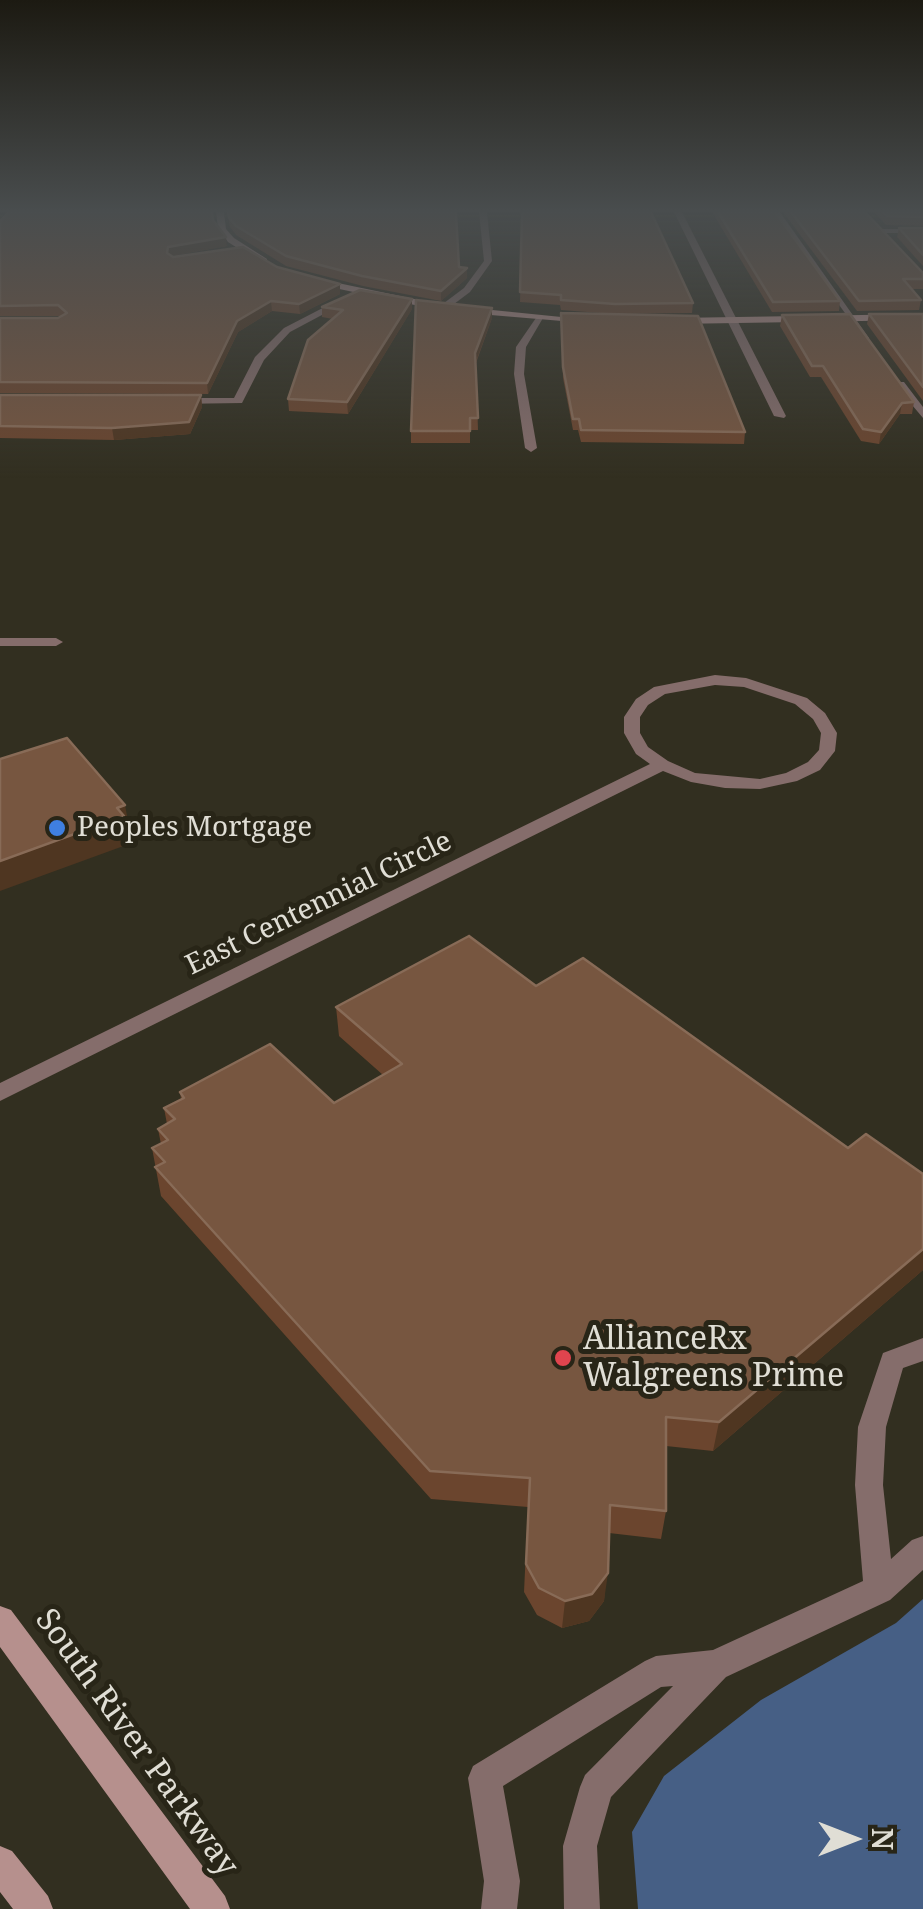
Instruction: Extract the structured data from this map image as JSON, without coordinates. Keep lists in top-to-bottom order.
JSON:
{
  "streets": {
    "street": ["East Centennial Circle", "South River Parkway"]
  },
  "places": ["Peoples Mortgage", "AllianceRx Walgreens Prime"],
  "north": "right"
}
